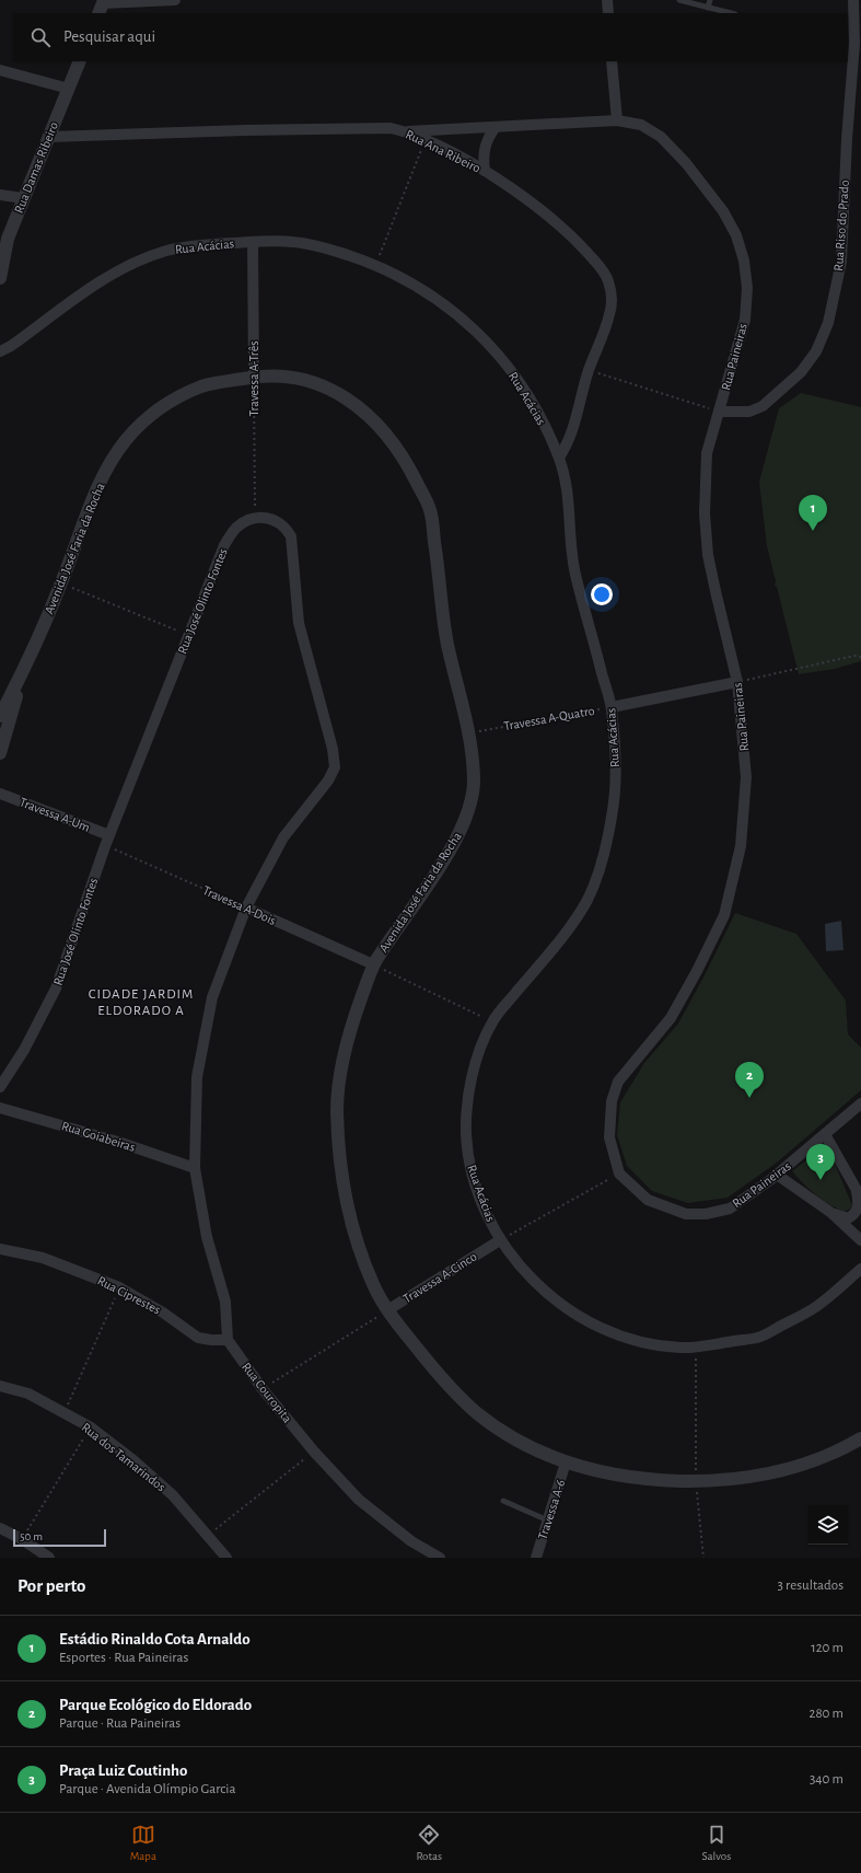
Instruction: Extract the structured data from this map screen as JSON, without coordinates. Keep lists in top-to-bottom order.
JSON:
{
  "streets": {
    "street": [
      "Rua Ana Ribeiro",
      "Rua Damas Ribeiro",
      "Rua Riso do Prado",
      "Rua Acácias",
      "Rua Paineiras",
      "Travessa A-Três",
      "Avenida José Faria da Rocha",
      "Rua José Olinto Fontes",
      "Travessa A-Quatro",
      "Travessa A-Um",
      "Travessa A-Dois",
      "Rua Goiabeiras",
      "Travessa A-Cinco",
      "Rua Ciprestes",
      "Rua Couropita",
      "Rua dos Tamarindos",
      "Travessa A-6"
    ]
  },
  "crossings": [
    ["Rua Ana Ribeiro", "Rua Damas Ribeiro"],
    ["Rua Ana Ribeiro", "Rua Acácias"],
    ["Rua Ana Ribeiro", "Rua Paineiras"],
    ["Rua Riso do Prado", "Rua Paineiras"],
    ["Rua Acácias", "Travessa A-Três"],
    ["Rua Acácias", "Travessa A-Quatro"],
    ["Rua Acácias", "Travessa A-Cinco"],
    ["Rua Paineiras", "Travessa A-Quatro"],
    ["Travessa A-Três", "Avenida José Faria da Rocha"],
    ["Travessa A-Três", "Rua José Olinto Fontes"],
    ["Avenida José Faria da Rocha", "Travessa A-Quatro"],
    ["Avenida José Faria da Rocha", "Travessa A-Dois"],
    ["Avenida José Faria da Rocha", "Travessa A-Cinco"],
    ["Avenida José Faria da Rocha", "Travessa A-6"],
    ["Rua José Olinto Fontes", "Travessa A-Um"],
    ["Rua José Olinto Fontes", "Travessa A-Dois"],
    ["Travessa A-Um", "Travessa A-Dois"],
    ["Travessa A-Cinco", "Rua Couropita"],
    ["Rua Ciprestes", "Rua Couropita"]
  ],
  "districts": ["CIDADE JARDIM ELDORADO A"],
  "scale_bar": "50 m",
  "page": {
    "search": "Pesquisar aqui",
    "pins": ["1", "2", "3"],
    "scale": "50 m",
    "heading": ["Por perto", "3 resultados"],
    "list": [
      {
        "mark": "1",
        "name": "Estádio Rinaldo Cota Arnaldo",
        "note": "Esportes · Rua Paineiras",
        "value": "120 m"
      },
      {
        "mark": "2",
        "name": "Parque Ecológico do Eldorado",
        "note": "Parque · Rua Paineiras",
        "value": "280 m"
      },
      {
        "mark": "3",
        "name": "Praça Luiz Coutinho",
        "note": "Parque · Avenida Olímpio Garcia",
        "value": "340 m"
      }
    ],
    "nav": ["Mapa", "Rotas", "Salvos"]
  }
}
